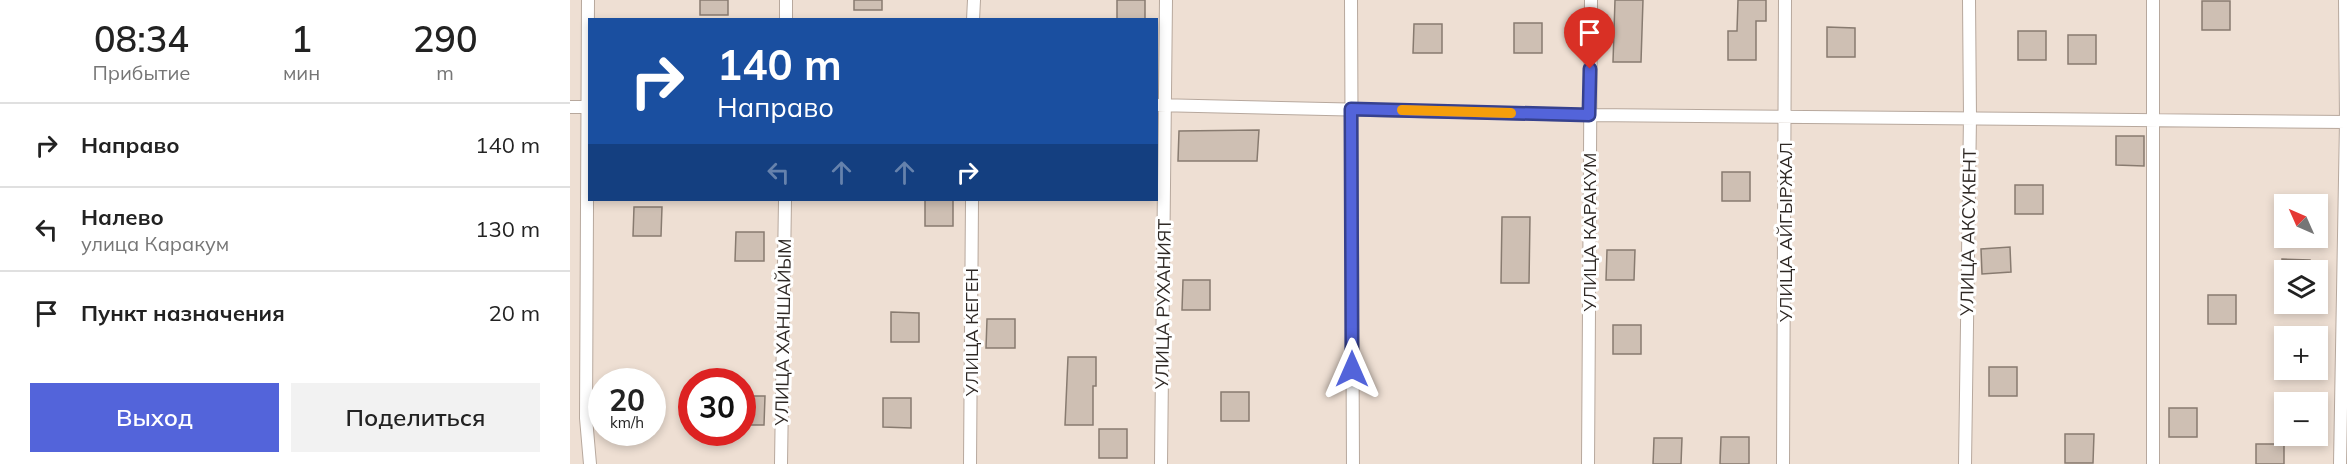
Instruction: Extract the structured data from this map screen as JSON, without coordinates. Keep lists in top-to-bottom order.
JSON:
{
  "streets": {
    "street": [
      "УЛИЦА КАРАКУМ",
      "УЛИЦА АЙГЫРЖАЛ",
      "УЛИЦА АКСУКЕНТ",
      "УЛИЦА РУХАНИЯТ",
      "УЛИЦА ХАНШАЙЫМ",
      "УЛИЦА КЕГЕН"
    ]
  },
  "north": "top left",
  "page": {
    "eta": [
      "08:34",
      "Прибытие",
      "1",
      "мин",
      "290",
      "m"
    ],
    "turn": ["140 m", "Направо"],
    "list": [
      {
        "name": "Направо",
        "value": "140 m"
      },
      {
        "name": "Налево",
        "note": "улица Каракум",
        "value": "130 m"
      },
      {
        "name": "Пункт назначения",
        "value": "20 m"
      }
    ],
    "map_buttons": ["+", "−"],
    "speed": "20 km/h",
    "limit": "30",
    "buttons": ["Выход", "Поделиться"]
  }
}
